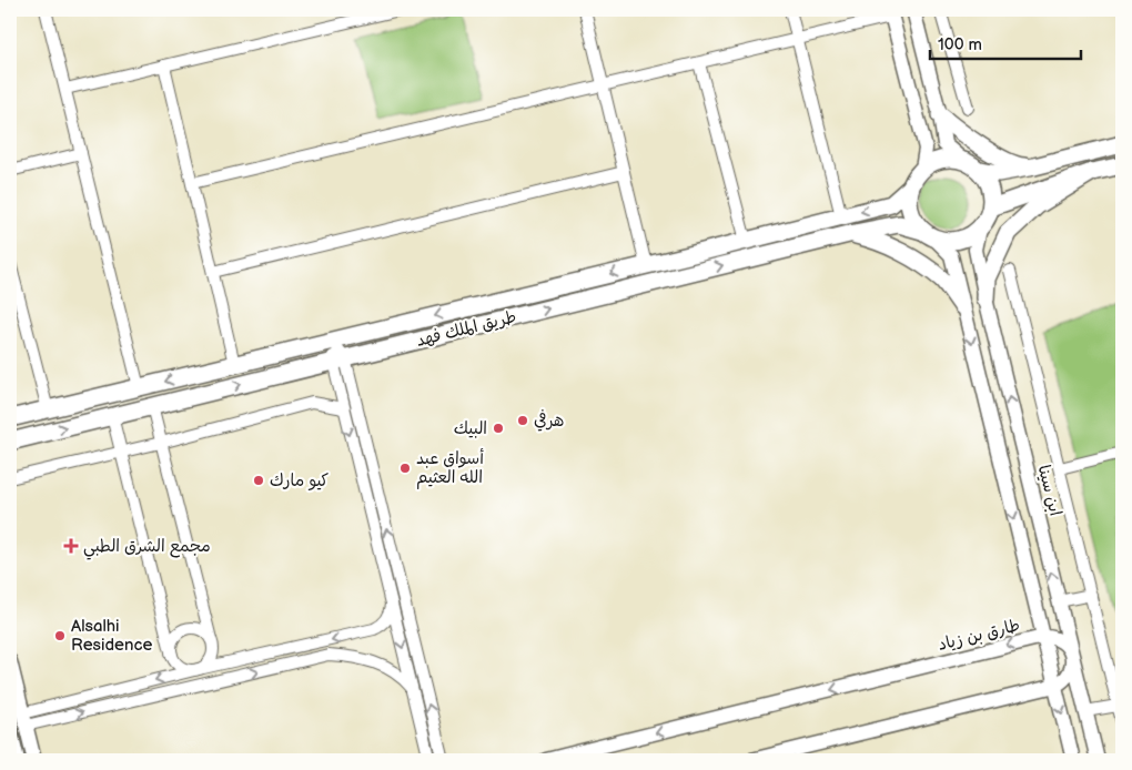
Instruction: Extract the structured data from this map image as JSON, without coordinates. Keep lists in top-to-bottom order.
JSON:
{
  "streets": {
    "main road": ["طريق الملك فهد"],
    "street": ["ابن سينا", "طارق بن زياد"]
  },
  "crossings": [
    ["طريق الملك فهد", "ابن سينا"],
    ["ابن سينا", "طارق بن زياد"]
  ],
  "places": {
    "other": [
      "هرفي",
      "البيك",
      "أسواق عبد الله العثيم",
      "كيو مارك",
      "Alsalhi Residence"
    ],
    "health": ["مجمع الشرق الطبي"]
  },
  "scale_bar": "100 m"
}
